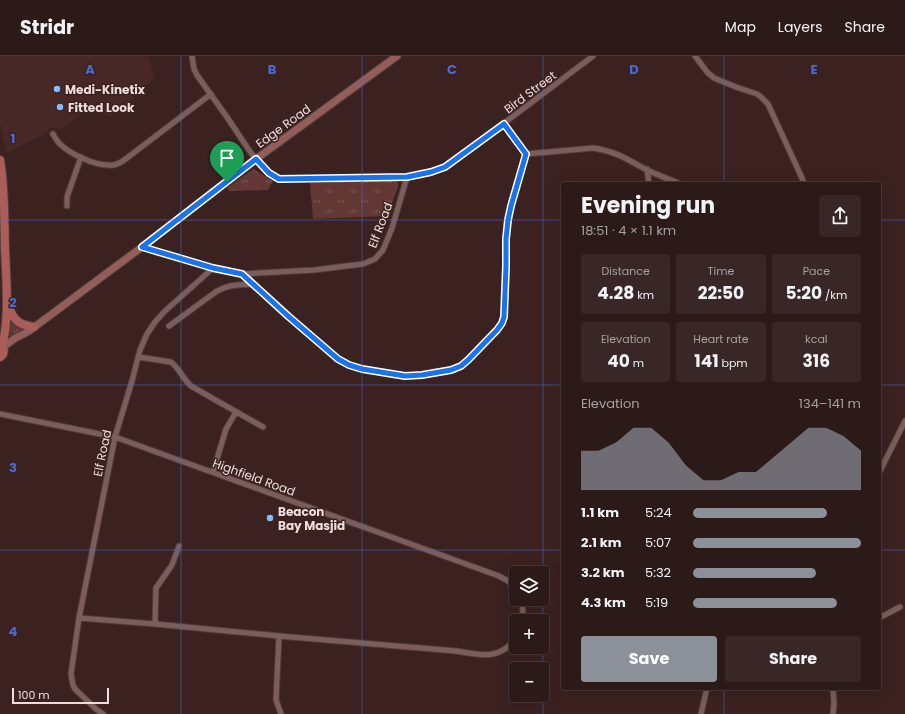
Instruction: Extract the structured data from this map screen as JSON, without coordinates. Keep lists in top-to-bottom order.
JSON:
{
  "streets": {
    "street": [
      "Bird Street",
      "Edge Road",
      "Elf Road",
      "Highfield Road"
    ]
  },
  "crossings": [
    ["Bird Street", "Edge Road"],
    ["Bird Street", "Elf Road"],
    ["Edge Road", "Elf Road"],
    ["Elf Road", "Highfield Road"]
  ],
  "places": ["Medi-Kinetix", "Fitted Look", "Beacon Bay Masjid"],
  "scale_bar": "100 m",
  "page": {
    "header": "Stridr",
    "nav": ["Map", "Layers", "Share"],
    "heading": ["Evening run", "18:51 · 4 × 1.1 km"],
    "stats": [
      ["Distance", "4.28 km"],
      ["Time", "22:50"],
      ["Pace", "5:20 /km"],
      ["Elevation", "40 m"],
      ["Heart rate", "141 bpm"],
      ["kcal", "316"]
    ],
    "chart": ["Elevation", "134–141 m"],
    "list": [
      {
        "name": "1.1 km",
        "note": "5:24"
      },
      {
        "name": "2.1 km",
        "note": "5:07"
      },
      {
        "name": "3.2 km",
        "note": "5:32"
      },
      {
        "name": "4.3 km",
        "note": "5:19"
      }
    ],
    "map_buttons": ["+", "−"],
    "buttons": ["Save", "Share"],
    "scale": "100 m"
  },
  "grid": {
    "columns": [
      "A",
      "B",
      "C",
      "D",
      "E"
    ],
    "rows": [
      "1",
      "2",
      "3",
      "4"
    ]
  }
}
